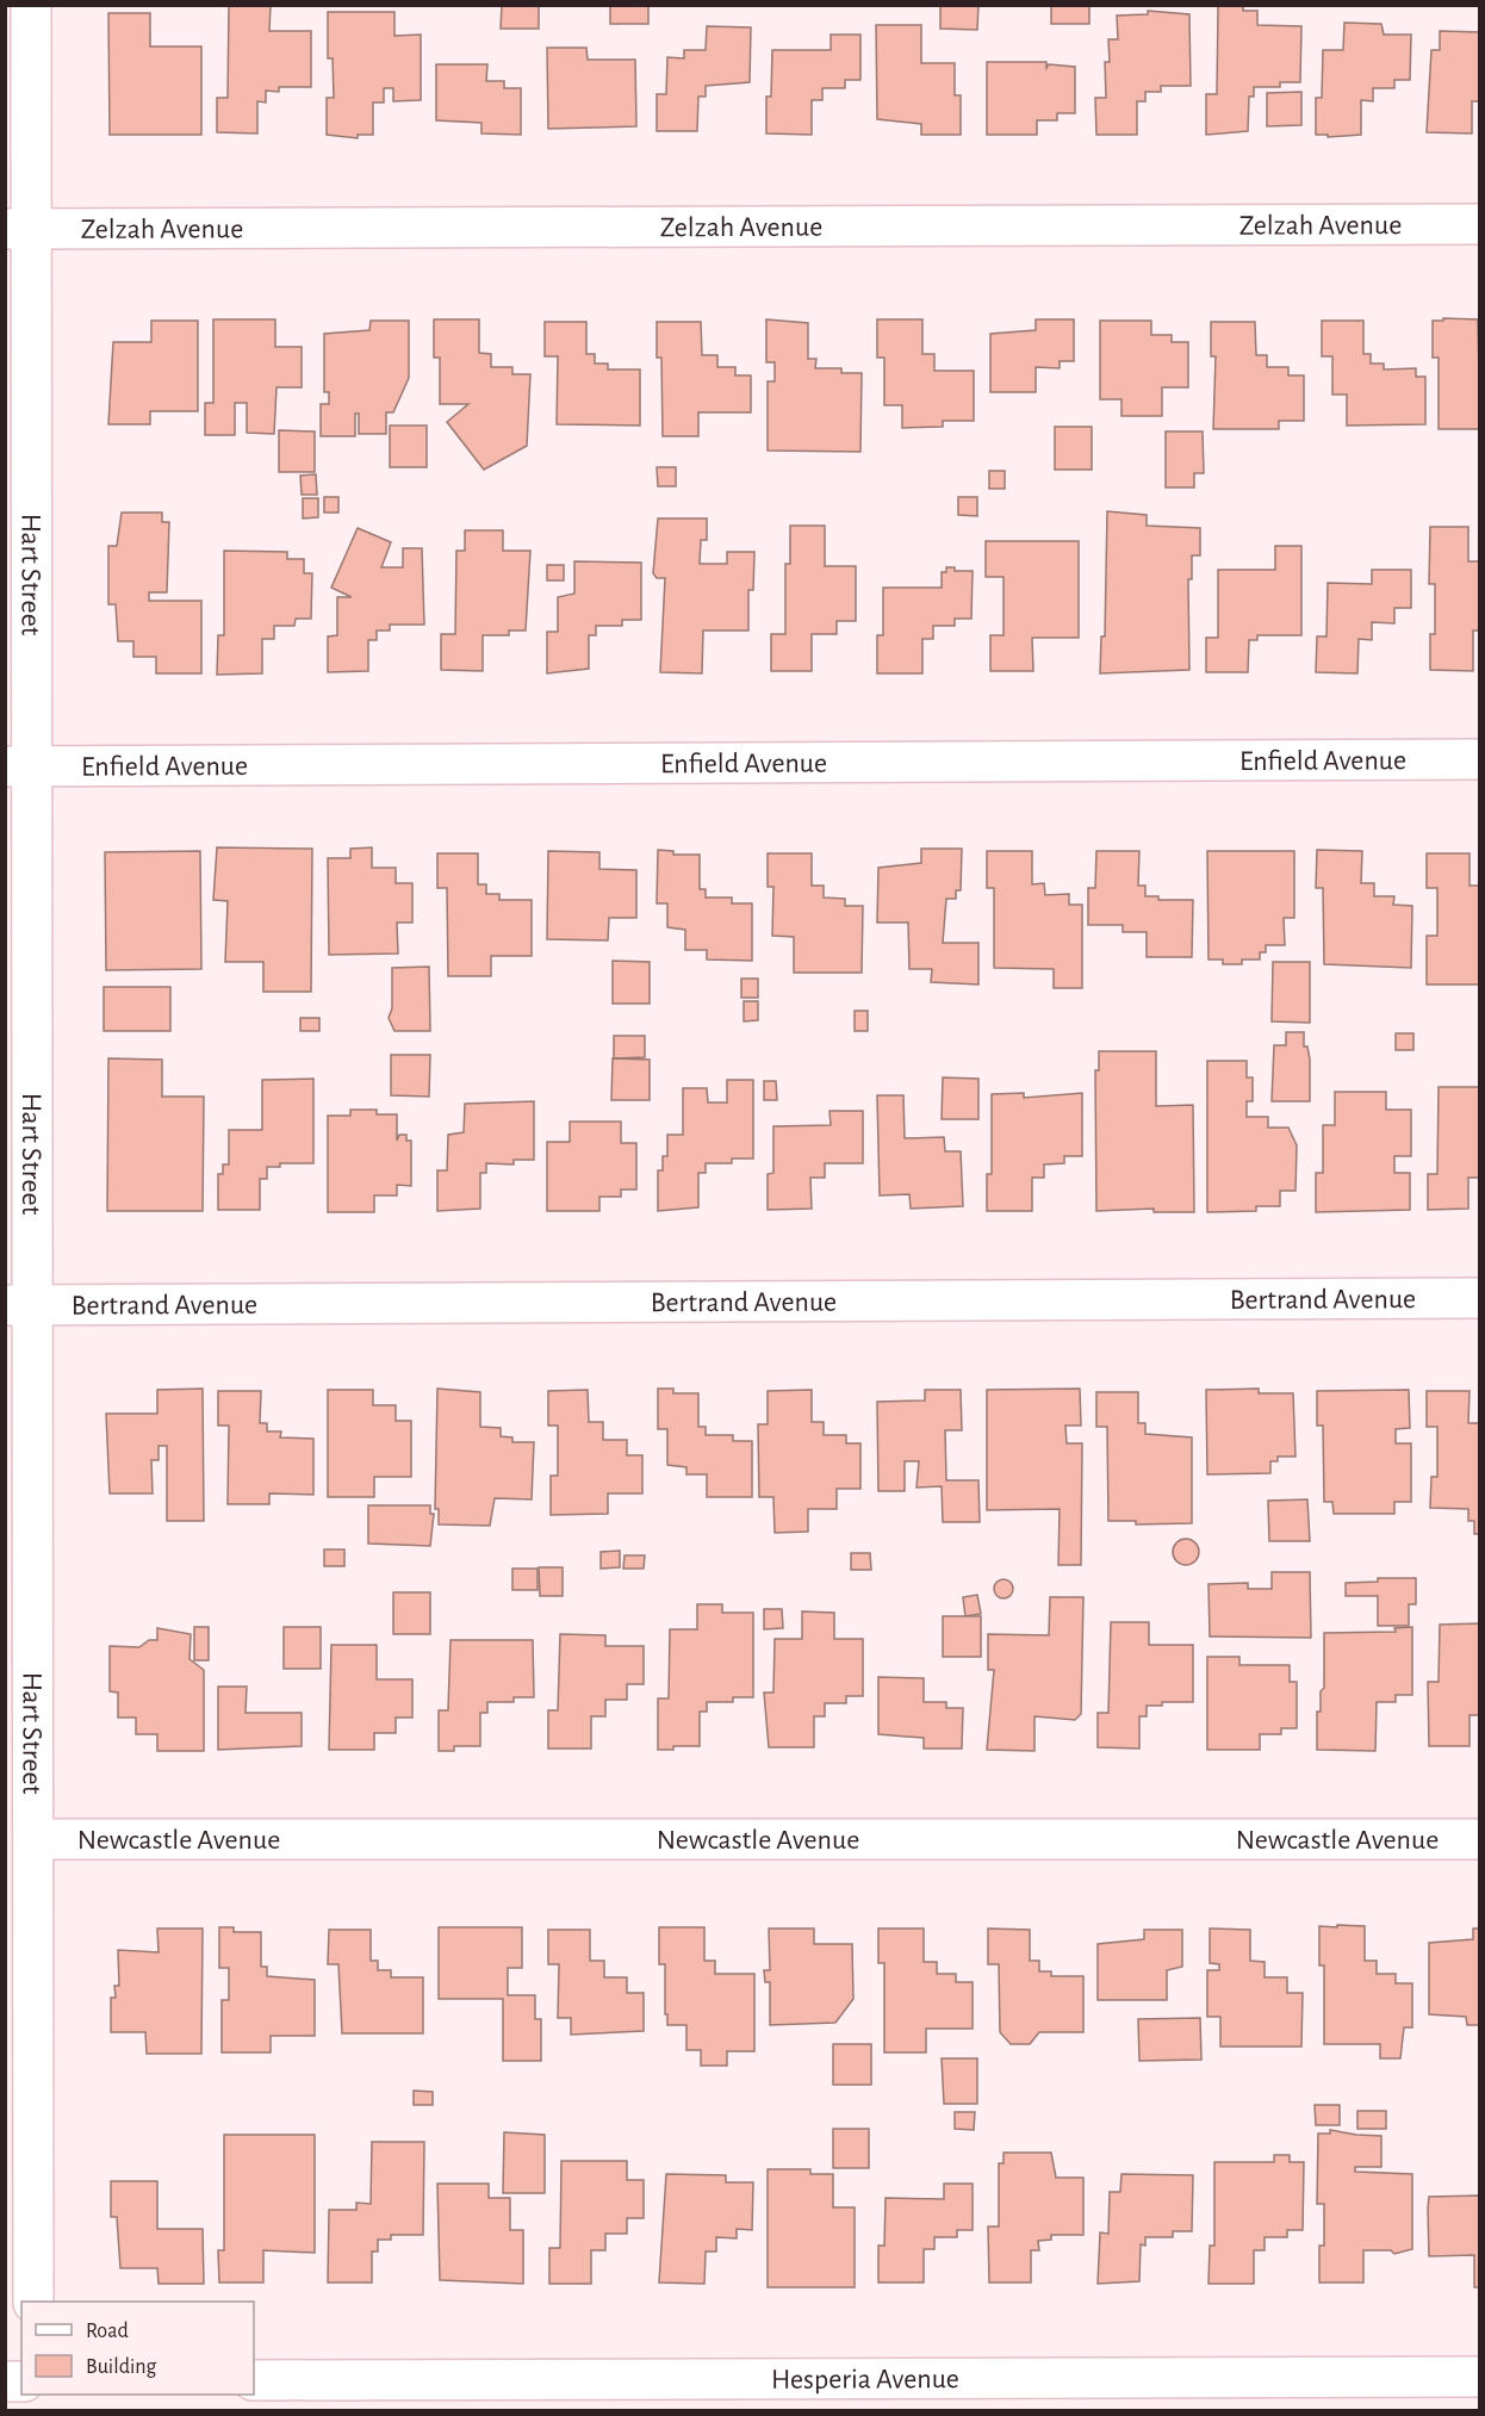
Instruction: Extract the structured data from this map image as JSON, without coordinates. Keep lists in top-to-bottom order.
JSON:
{
  "streets": {
    "street": [
      "Zelzah Avenue",
      "Hart Street",
      "Enfield Avenue",
      "Bertrand Avenue",
      "Newcastle Avenue",
      "Hesperia Avenue"
    ]
  },
  "crossings": [
    ["Zelzah Avenue", "Hart Street"],
    ["Hart Street", "Enfield Avenue"],
    ["Hart Street", "Bertrand Avenue"],
    ["Hart Street", "Newcastle Avenue"]
  ],
  "legend": ["Road", "Building"]
}
